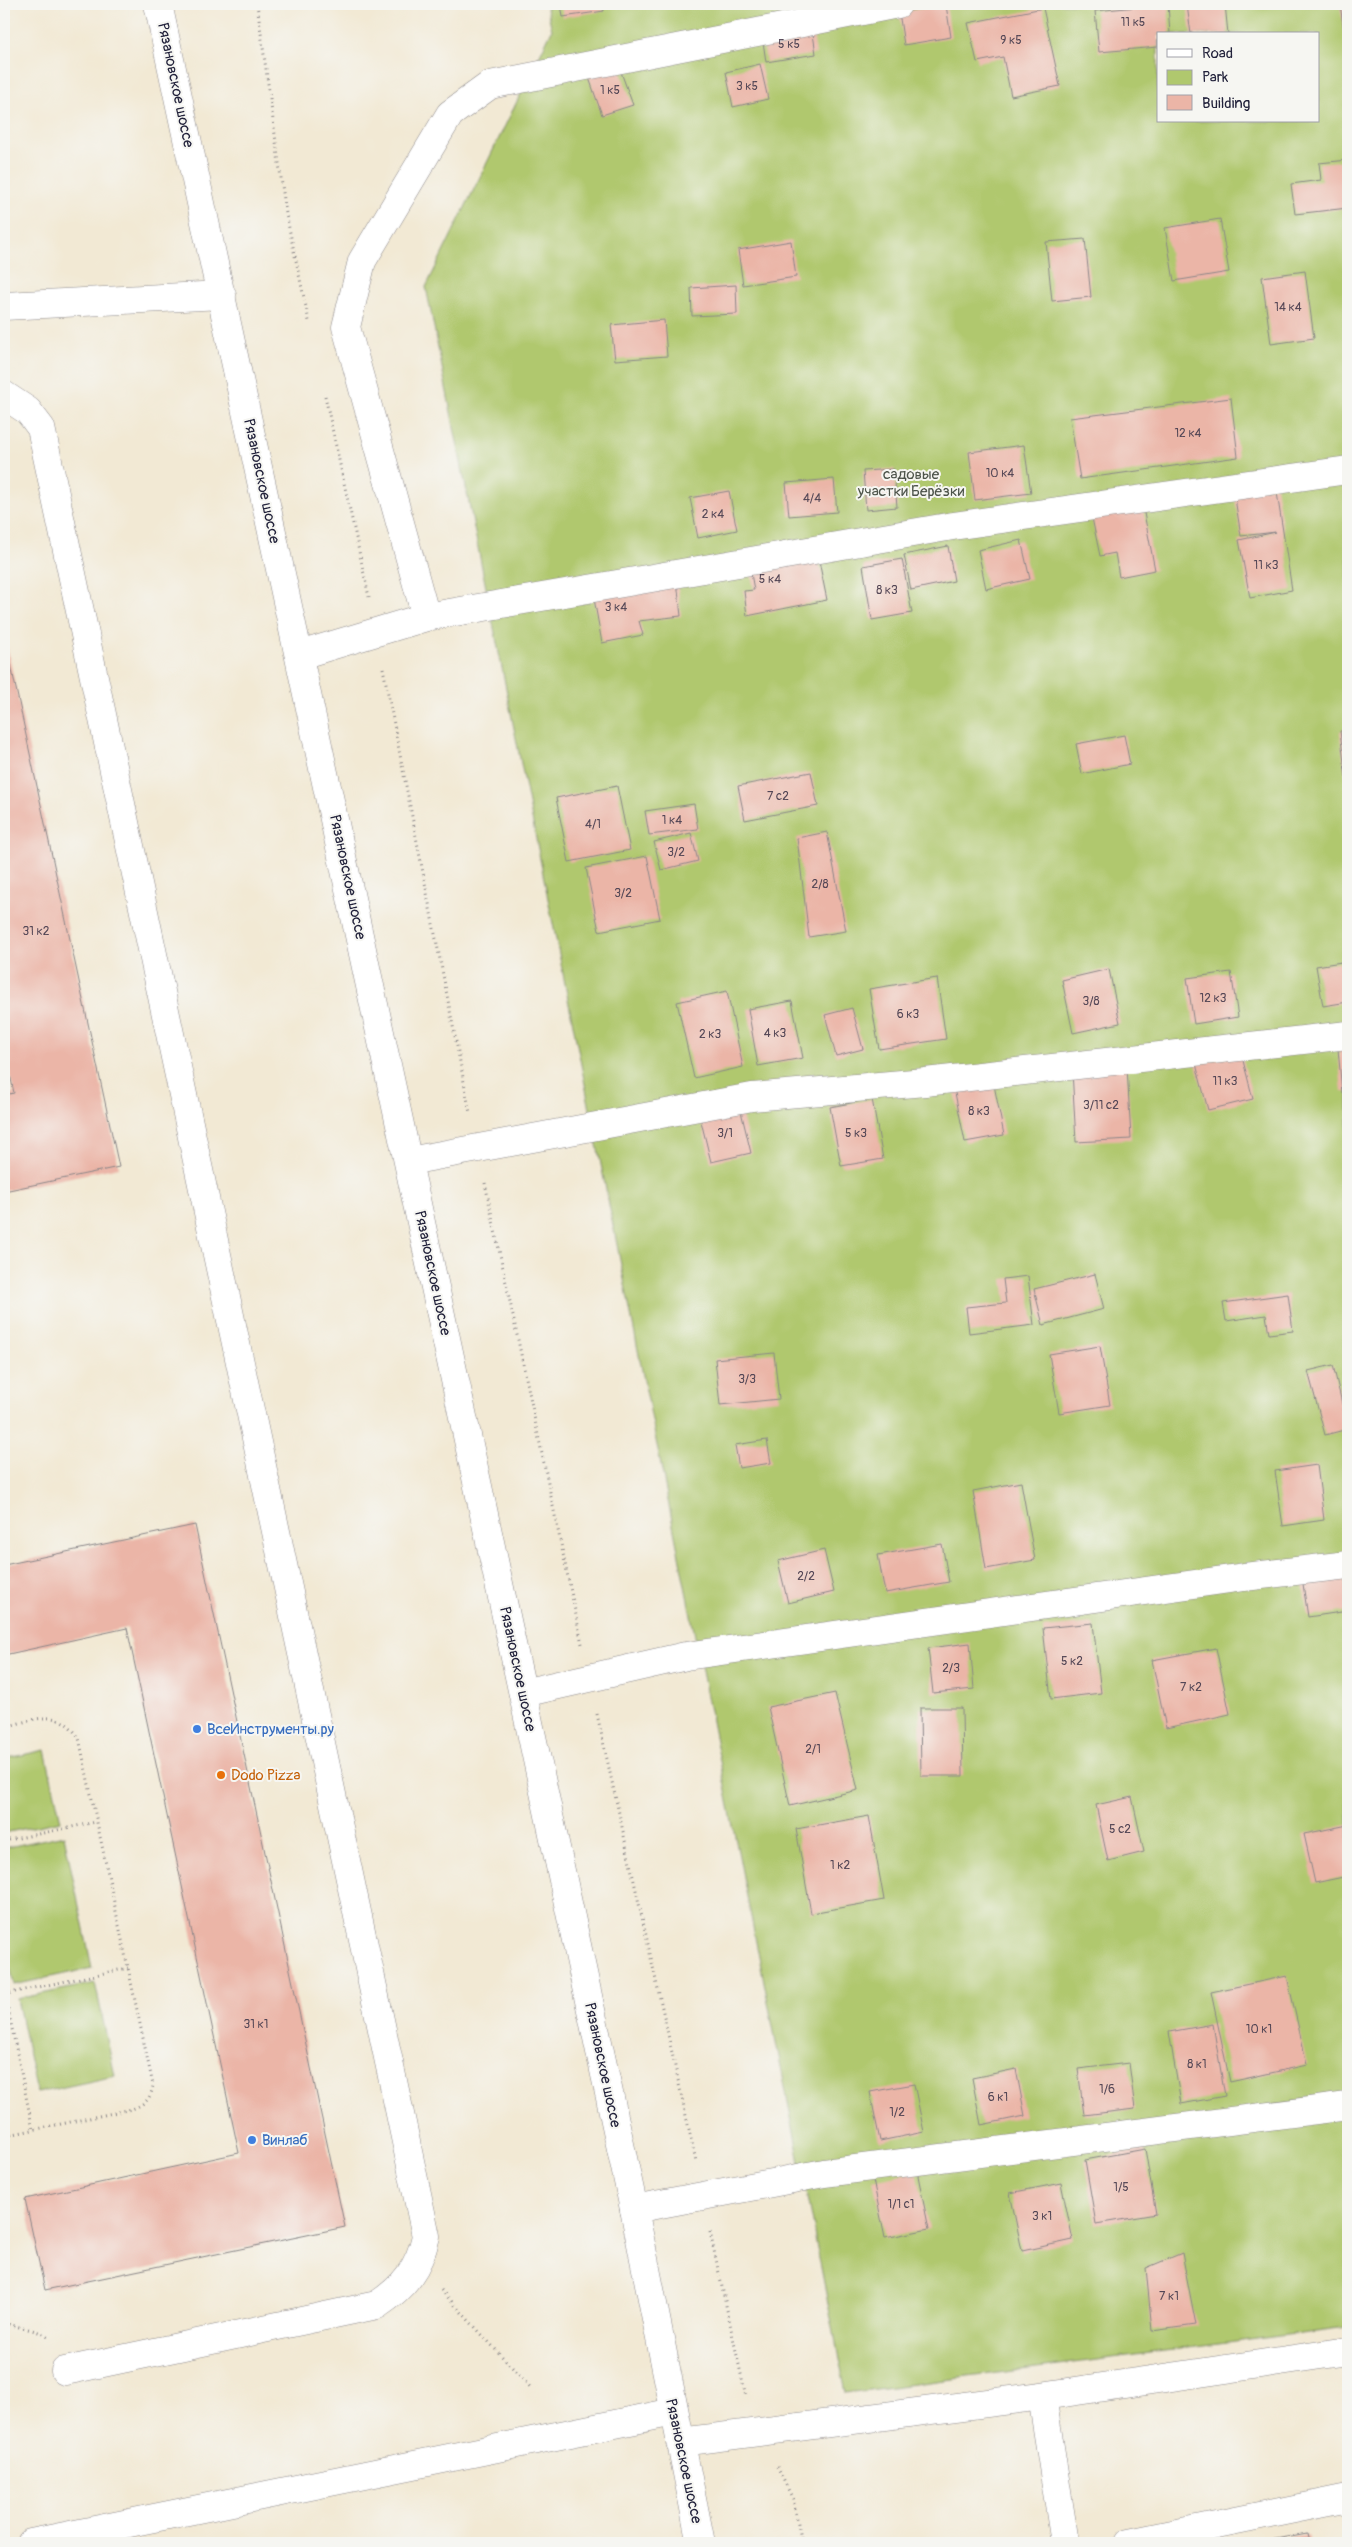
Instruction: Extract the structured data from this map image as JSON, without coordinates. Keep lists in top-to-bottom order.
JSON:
{
  "streets": {
    "main road": ["Рязановское шоссе"]
  },
  "parks": ["садовые участки Берёзки"],
  "places": ["ВсеИнструменты.ру", "Dodo Pizza", "Винлаб"],
  "house_numbers": [
    "11 к5",
    "9 к5",
    "5 к5",
    "3 к5",
    "1 к5",
    "14 к4",
    "12 к4",
    "10 к4",
    "4/4",
    "2 к4",
    "11 к3",
    "5 к4",
    "8 к3",
    "3 к4",
    "7 с2",
    "1 к4",
    "4/1",
    "3/2",
    "2/8",
    "3/2",
    "31 к2",
    "12 к3",
    "3/8",
    "6 к3",
    "4 к3",
    "2 к3",
    "11 к3",
    "3/11 с2",
    "8 к3",
    "3/1",
    "5 к3",
    "3/3",
    "2/2",
    "5 к2",
    "2/3",
    "7 к2",
    "2/1",
    "5 с2",
    "1 к2",
    "31 к1",
    "10 к1",
    "8 к1",
    "1/6",
    "6 к1",
    "1/2",
    "1/5",
    "1/1 с1",
    "3 к1",
    "7 к1"
  ],
  "legend": ["Road", "Park", "Building"]
}
